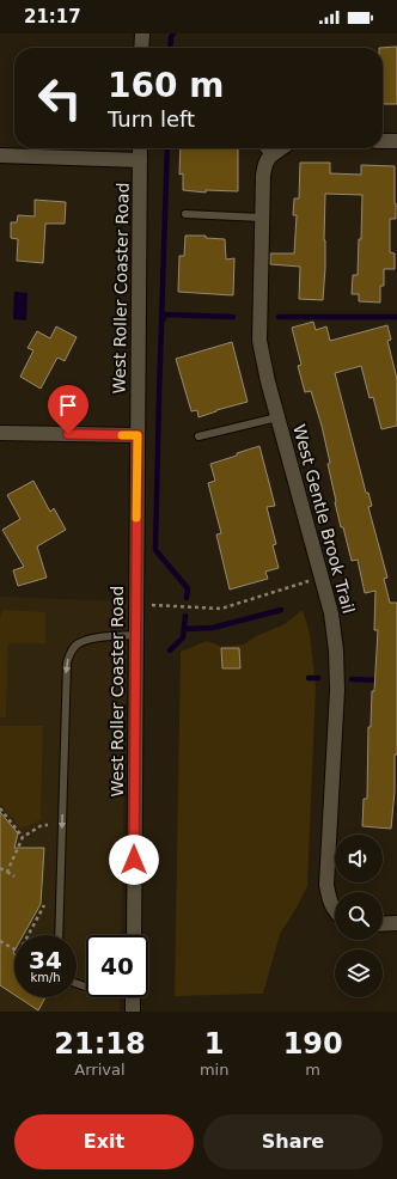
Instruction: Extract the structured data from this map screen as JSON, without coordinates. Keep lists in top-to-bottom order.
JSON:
{
  "streets": {
    "street": ["West Roller Coaster Road", "West Gentle Brook Trail"]
  },
  "page": {
    "status": "21:17",
    "turn": ["160 m", "Turn left"],
    "speed": "34 km/h",
    "limit": "40",
    "eta": [
      "21:18",
      "Arrival",
      "1",
      "min",
      "190",
      "m"
    ],
    "buttons": ["Exit", "Share"]
  }
}
